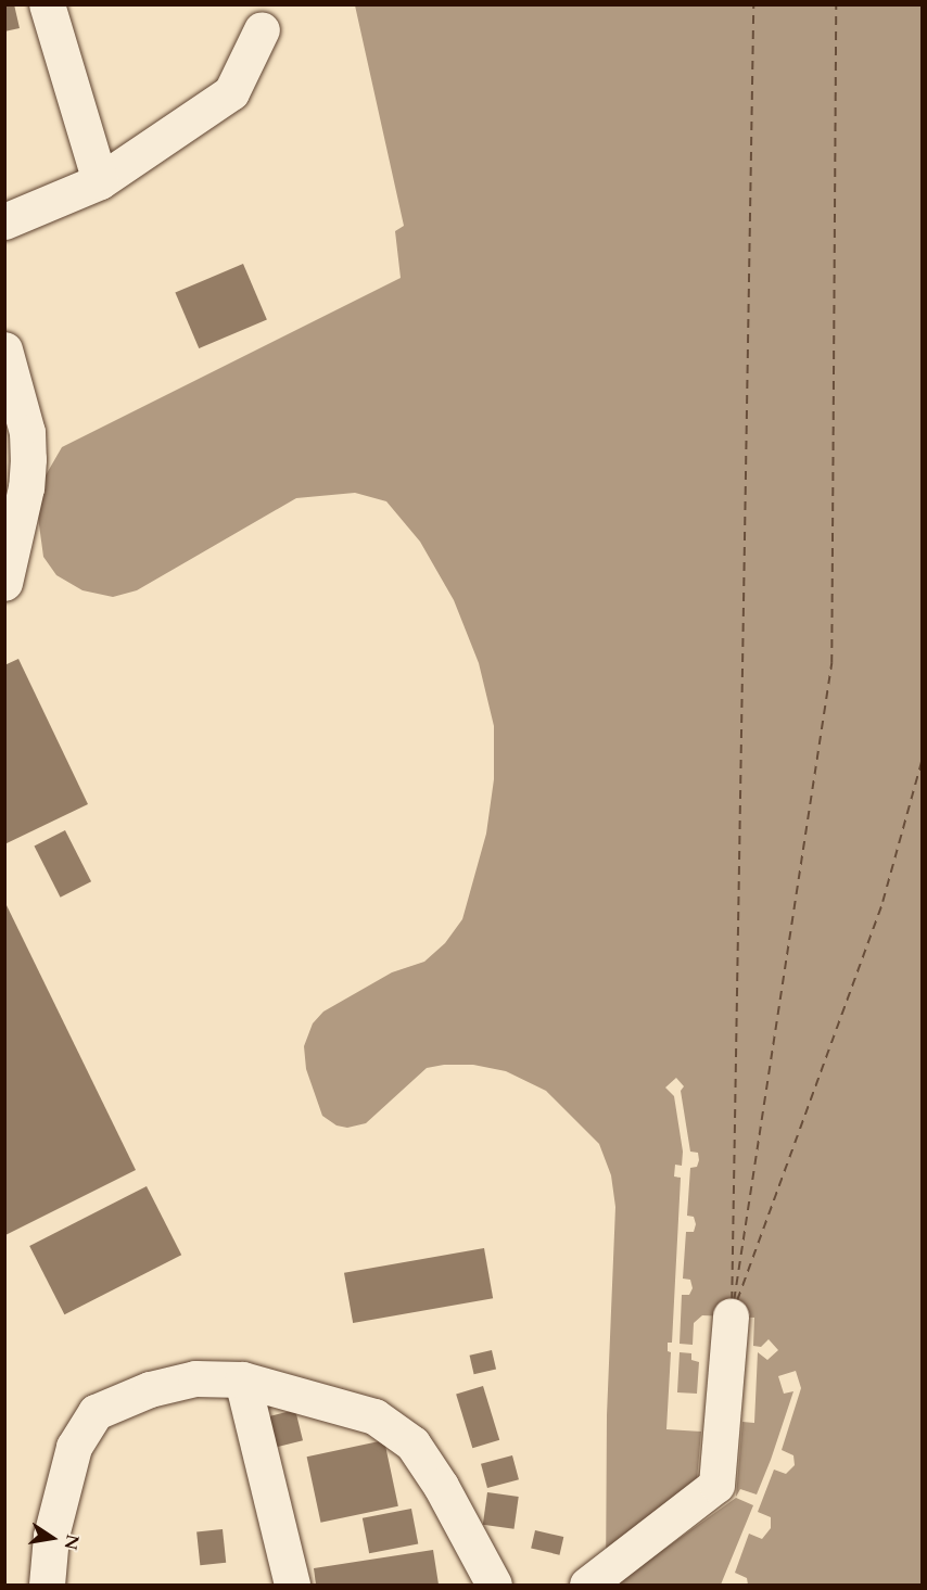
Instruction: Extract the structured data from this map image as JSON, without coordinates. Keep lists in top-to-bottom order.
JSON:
{
  "north": "right"
}
